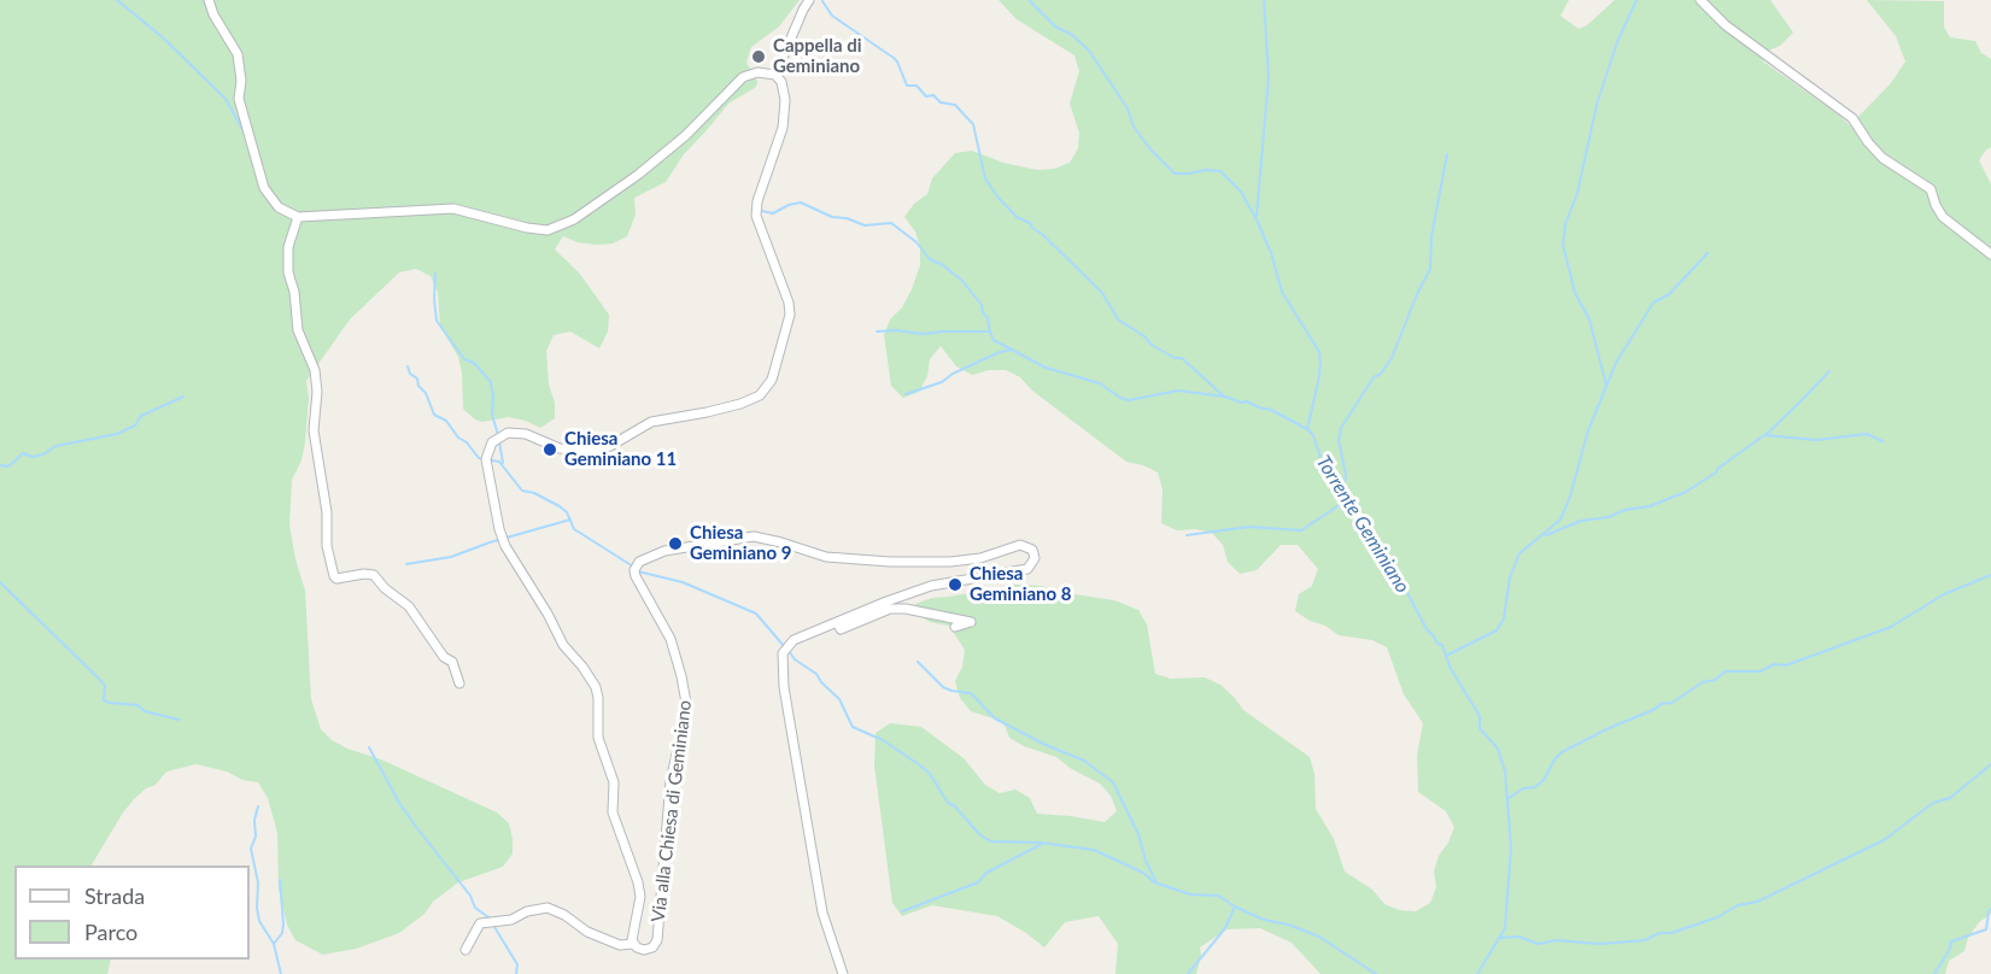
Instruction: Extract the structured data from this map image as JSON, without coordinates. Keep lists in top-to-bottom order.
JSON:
{
  "streets": {
    "street": ["Via alla Chiesa di Geminiano"]
  },
  "water": ["Torrente Geminiano"],
  "places": [
    "Cappella di Geminiano",
    "Chiesa Geminiano 11",
    "Chiesa Geminiano 9",
    "Chiesa Geminiano 8"
  ],
  "legend": ["Strada", "Parco"]
}
